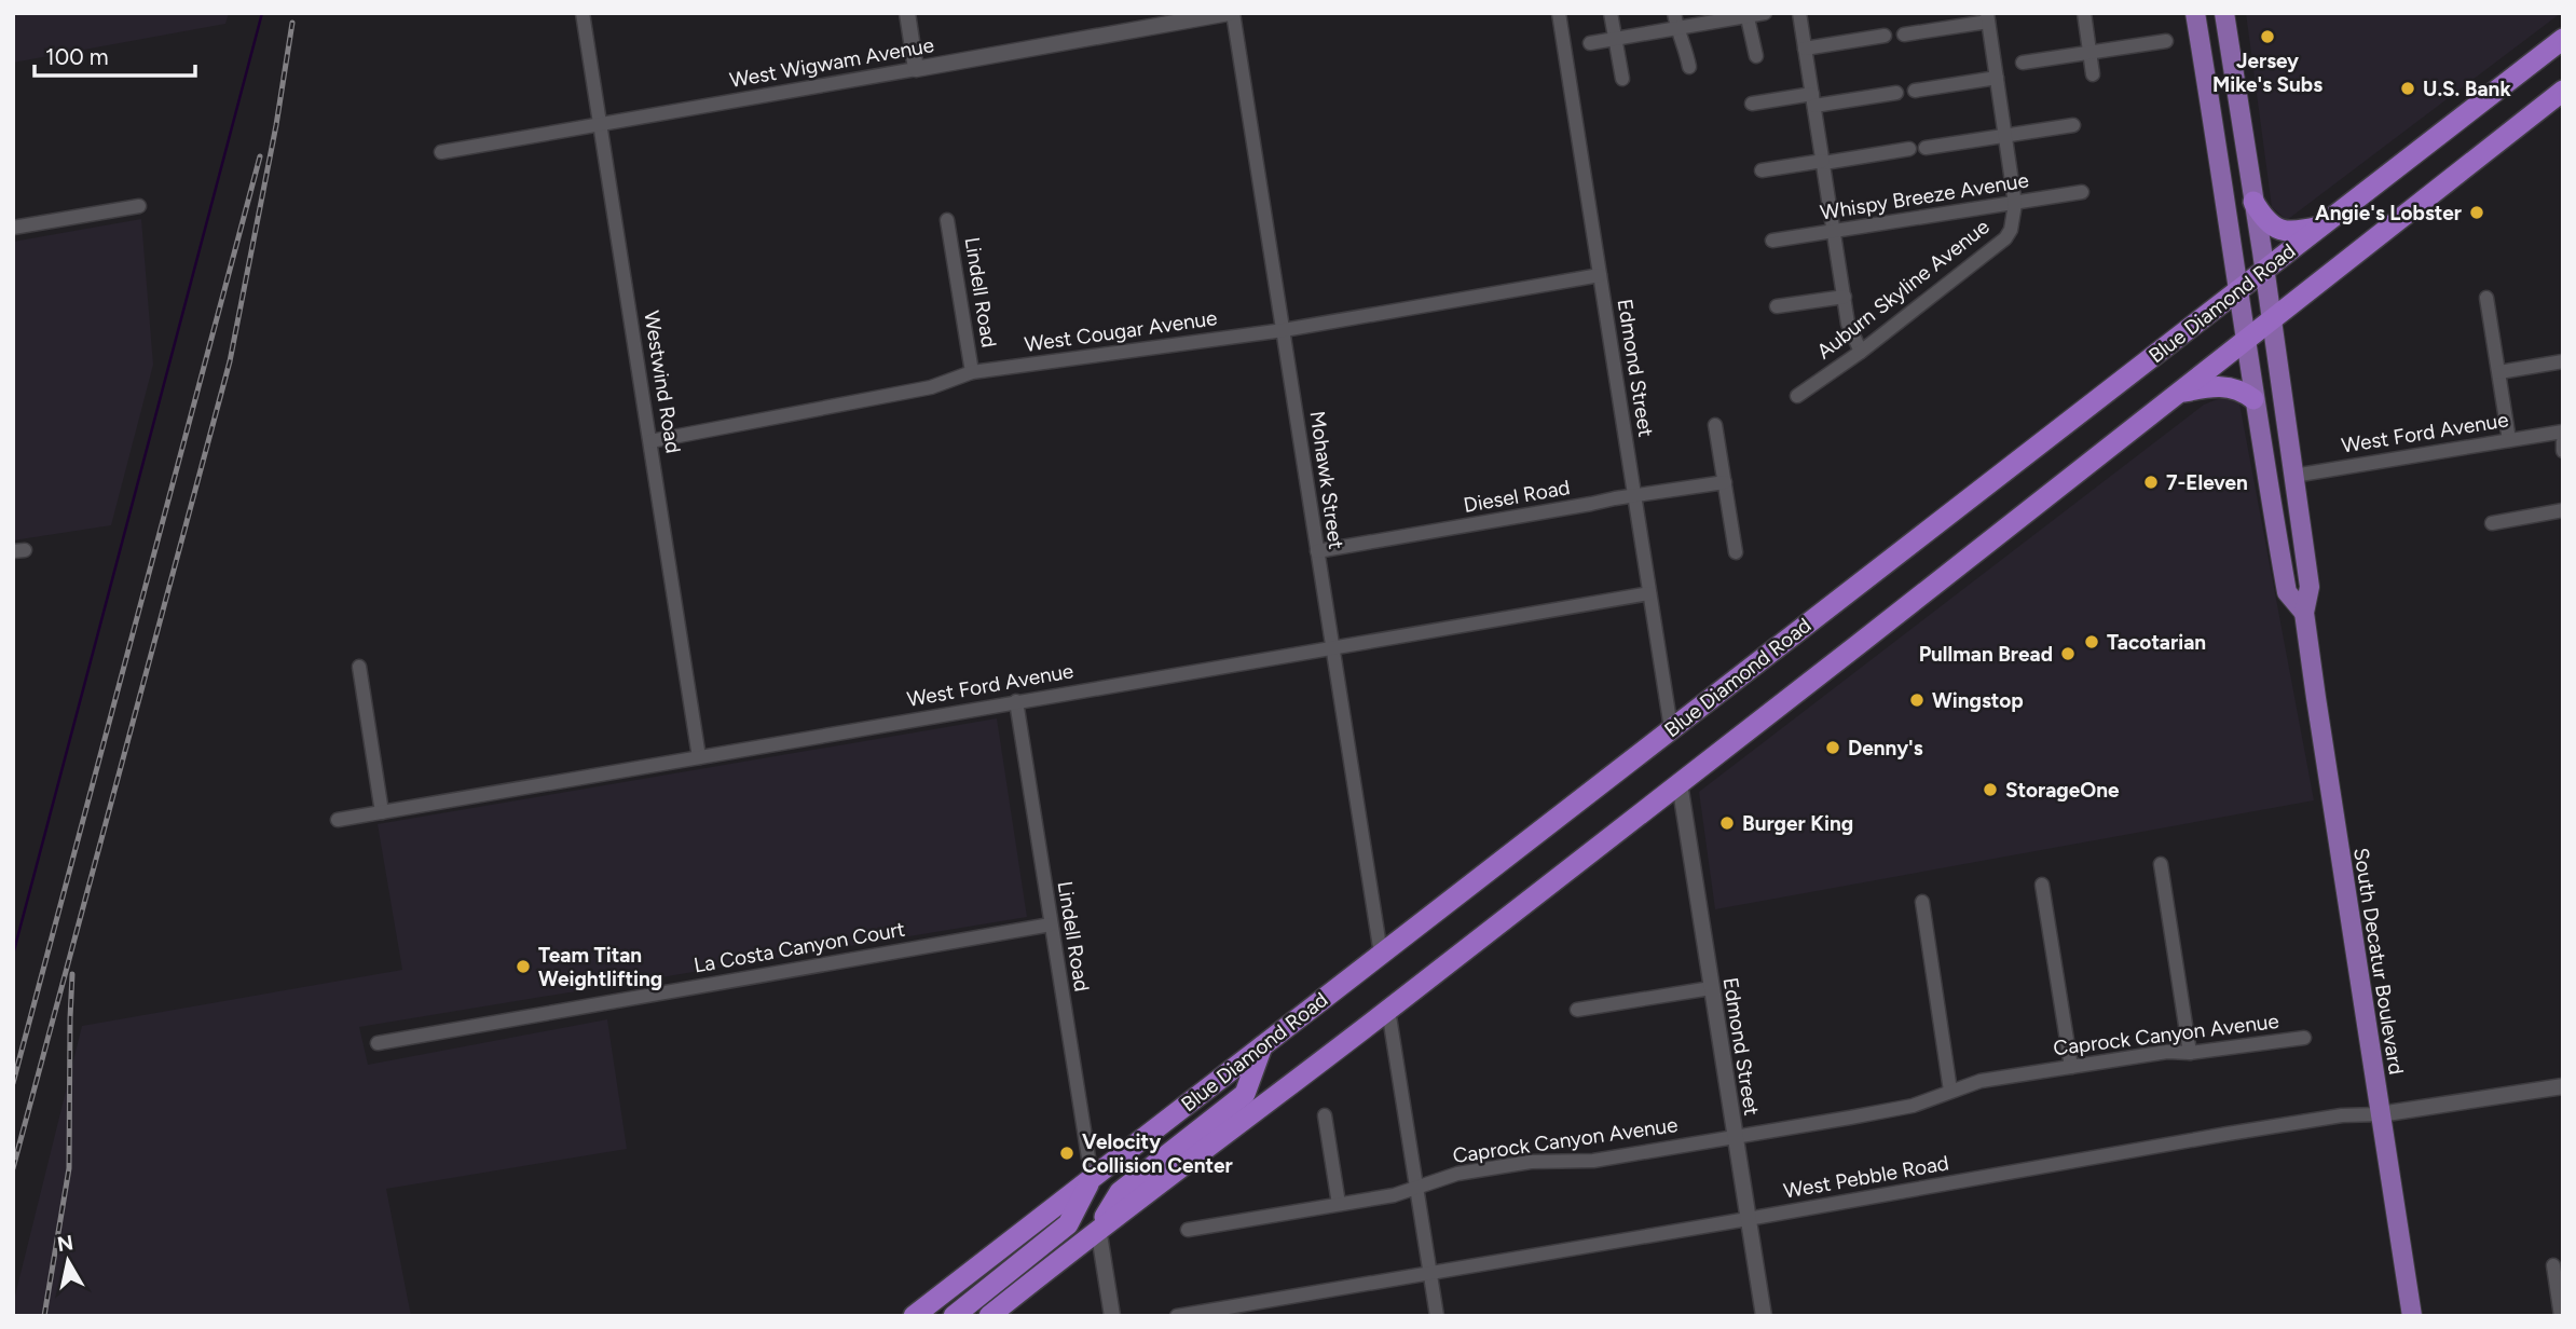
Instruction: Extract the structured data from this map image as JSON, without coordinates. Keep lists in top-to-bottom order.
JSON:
{
  "streets": {
    "highway": ["Blue Diamond Road"],
    "main road": ["South Decatur Boulevard"],
    "street": [
      "West Wigwam Avenue",
      "Whispy Breeze Avenue",
      "Auburn Skyline Avenue",
      "Lindell Road",
      "West Cougar Avenue",
      "Edmond Street",
      "Westwind Road",
      "West Ford Avenue",
      "Mohawk Street",
      "Diesel Road",
      "La Costa Canyon Court",
      "Caprock Canyon Avenue",
      "West Pebble Road"
    ]
  },
  "crossings": [
    ["West Wigwam Avenue", "Westwind Road"],
    ["West Wigwam Avenue", "Mohawk Street"],
    ["Whispy Breeze Avenue", "Auburn Skyline Avenue"],
    ["Lindell Road", "Blue Diamond Road"],
    ["Lindell Road", "West Cougar Avenue"],
    ["Lindell Road", "West Ford Avenue"],
    ["Lindell Road", "La Costa Canyon Court"],
    ["Blue Diamond Road", "Edmond Street"],
    ["Blue Diamond Road", "Mohawk Street"],
    ["Blue Diamond Road", "South Decatur Boulevard"],
    ["West Cougar Avenue", "Edmond Street"],
    ["West Cougar Avenue", "Westwind Road"],
    ["West Cougar Avenue", "Mohawk Street"],
    ["Edmond Street", "West Ford Avenue"],
    ["Edmond Street", "Diesel Road"],
    ["Edmond Street", "Caprock Canyon Avenue"],
    ["Edmond Street", "West Pebble Road"],
    ["Westwind Road", "West Ford Avenue"],
    ["West Ford Avenue", "Mohawk Street"],
    ["West Ford Avenue", "South Decatur Boulevard"],
    ["Mohawk Street", "Diesel Road"],
    ["South Decatur Boulevard", "West Pebble Road"]
  ],
  "places": [
    "Jersey Mike's Subs",
    "U.S. Bank",
    "Angie's Lobster",
    "7-Eleven",
    "Tacotarian",
    "Pullman Bread",
    "Wingstop",
    "Denny's",
    "StorageOne",
    "Burger King",
    "Team Titan Weightlifting",
    "Velocity Collision Center"
  ],
  "scale_bar": "100 m",
  "north": "top"
}
